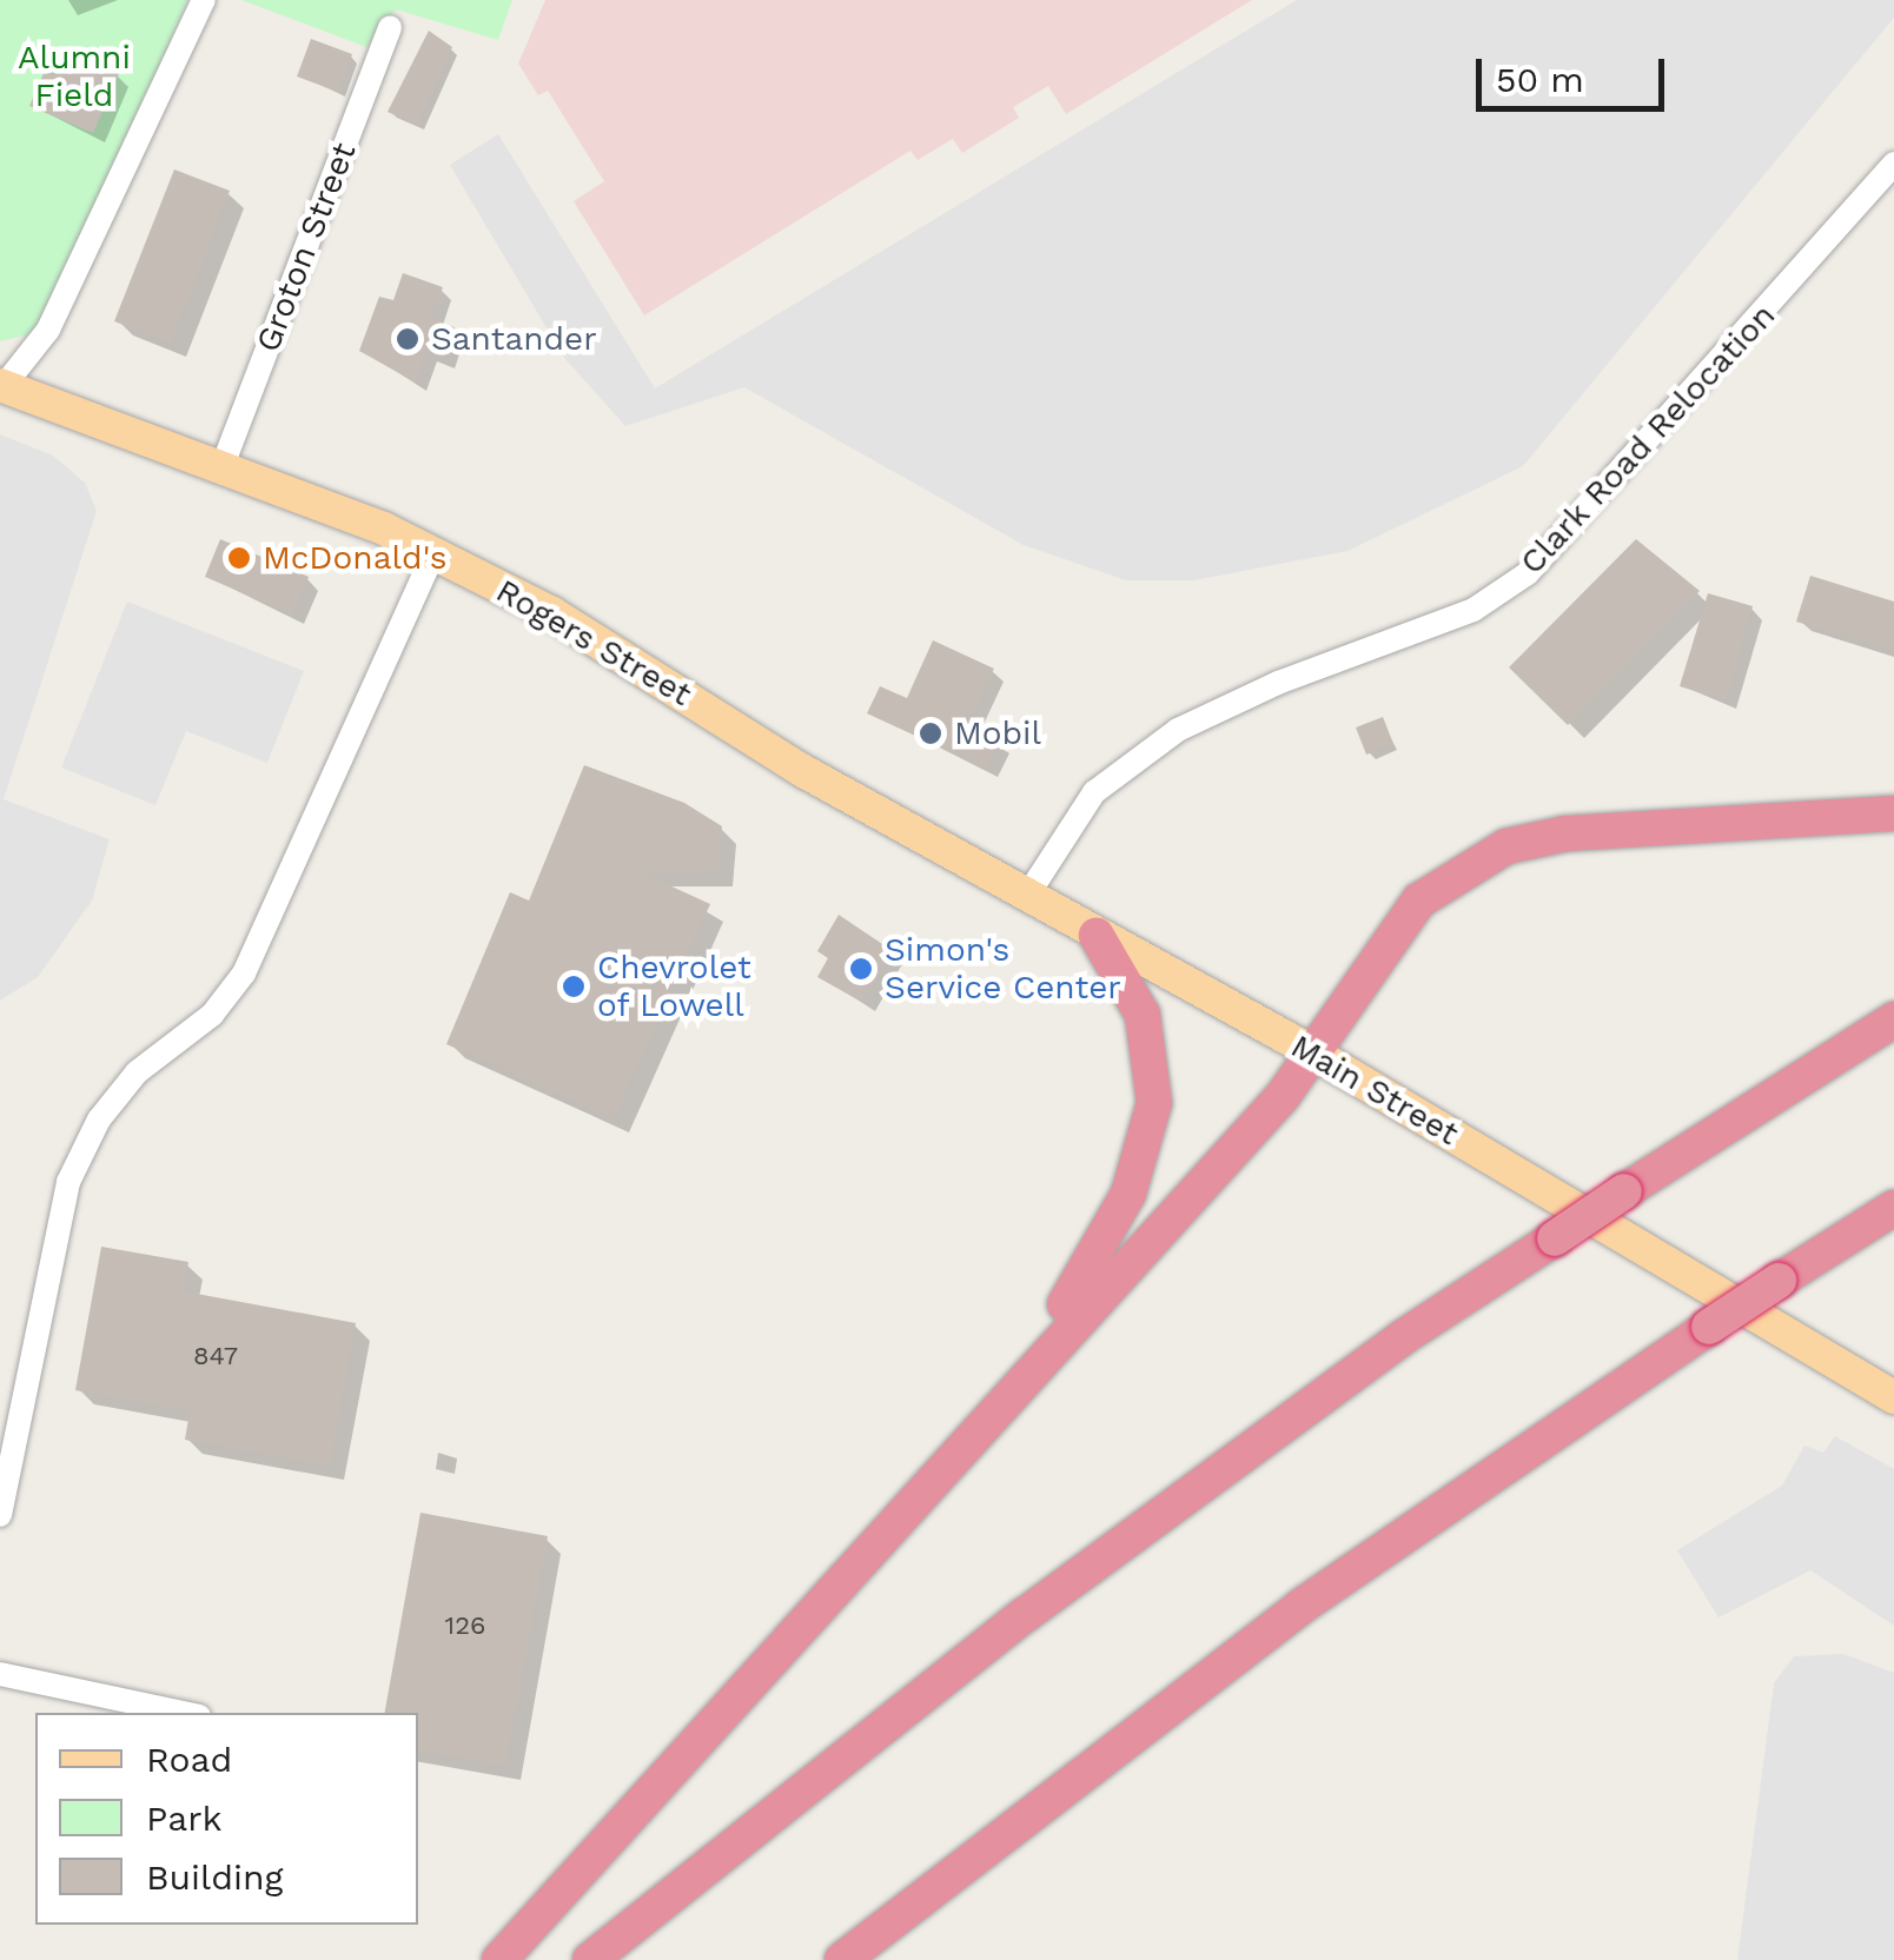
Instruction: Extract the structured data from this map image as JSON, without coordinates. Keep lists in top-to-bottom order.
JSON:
{
  "streets": {
    "main road": ["Rogers Street", "Main Street"],
    "street": ["Groton Street", "Clark Road Relocation"]
  },
  "crossings": [
    ["Groton Street", "Rogers Street"],
    ["Clark Road Relocation", "Main Street"],
    ["Rogers Street", "Main Street"]
  ],
  "parks": ["Alumni Field"],
  "places": [
    "Santander",
    "McDonald's",
    "Mobil",
    "Simon's Service Center",
    "Chevrolet of Lowell"
  ],
  "house_numbers": ["847", "126"],
  "legend": ["Road", "Park", "Building"],
  "scale_bar": "50 m"
}
